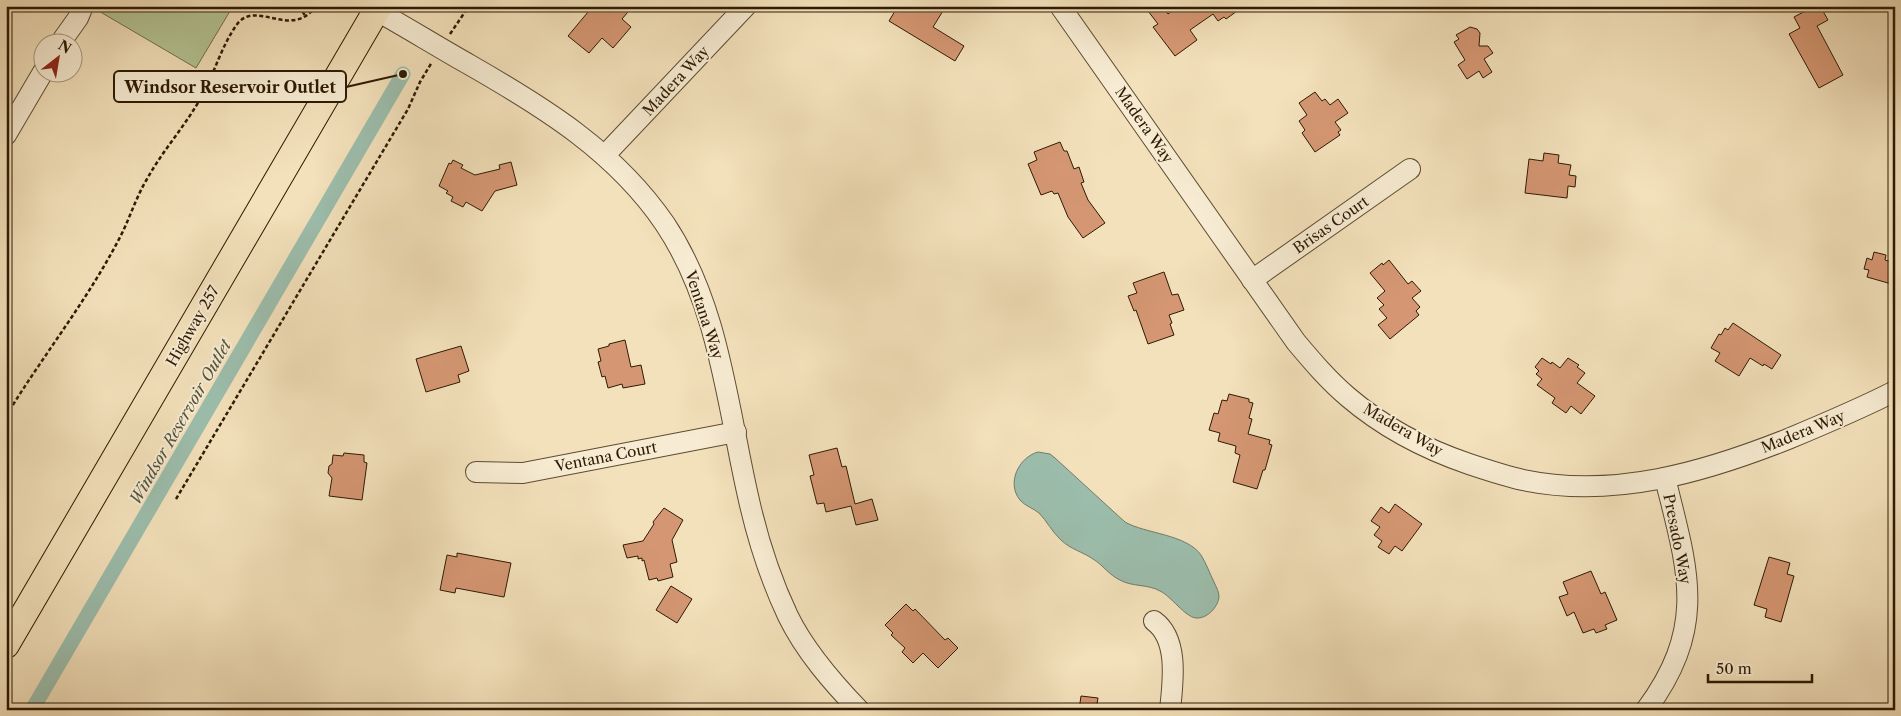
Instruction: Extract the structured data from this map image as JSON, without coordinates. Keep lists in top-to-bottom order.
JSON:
{
  "streets": {
    "main road": ["Highway 257"],
    "street": [
      "Madera Way",
      "Brisas Court",
      "Ventana Way",
      "Ventana Court",
      "Presado Way"
    ]
  },
  "crossings": [
    ["Madera Way", "Brisas Court"],
    ["Madera Way", "Ventana Way"],
    ["Madera Way", "Presado Way"],
    ["Ventana Way", "Highway 257"],
    ["Ventana Way", "Ventana Court"]
  ],
  "water": ["Windsor Reservoir Outlet"],
  "places": ["Windsor Reservoir Outlet"],
  "scale_bar": "50 m",
  "north": "top right"
}
